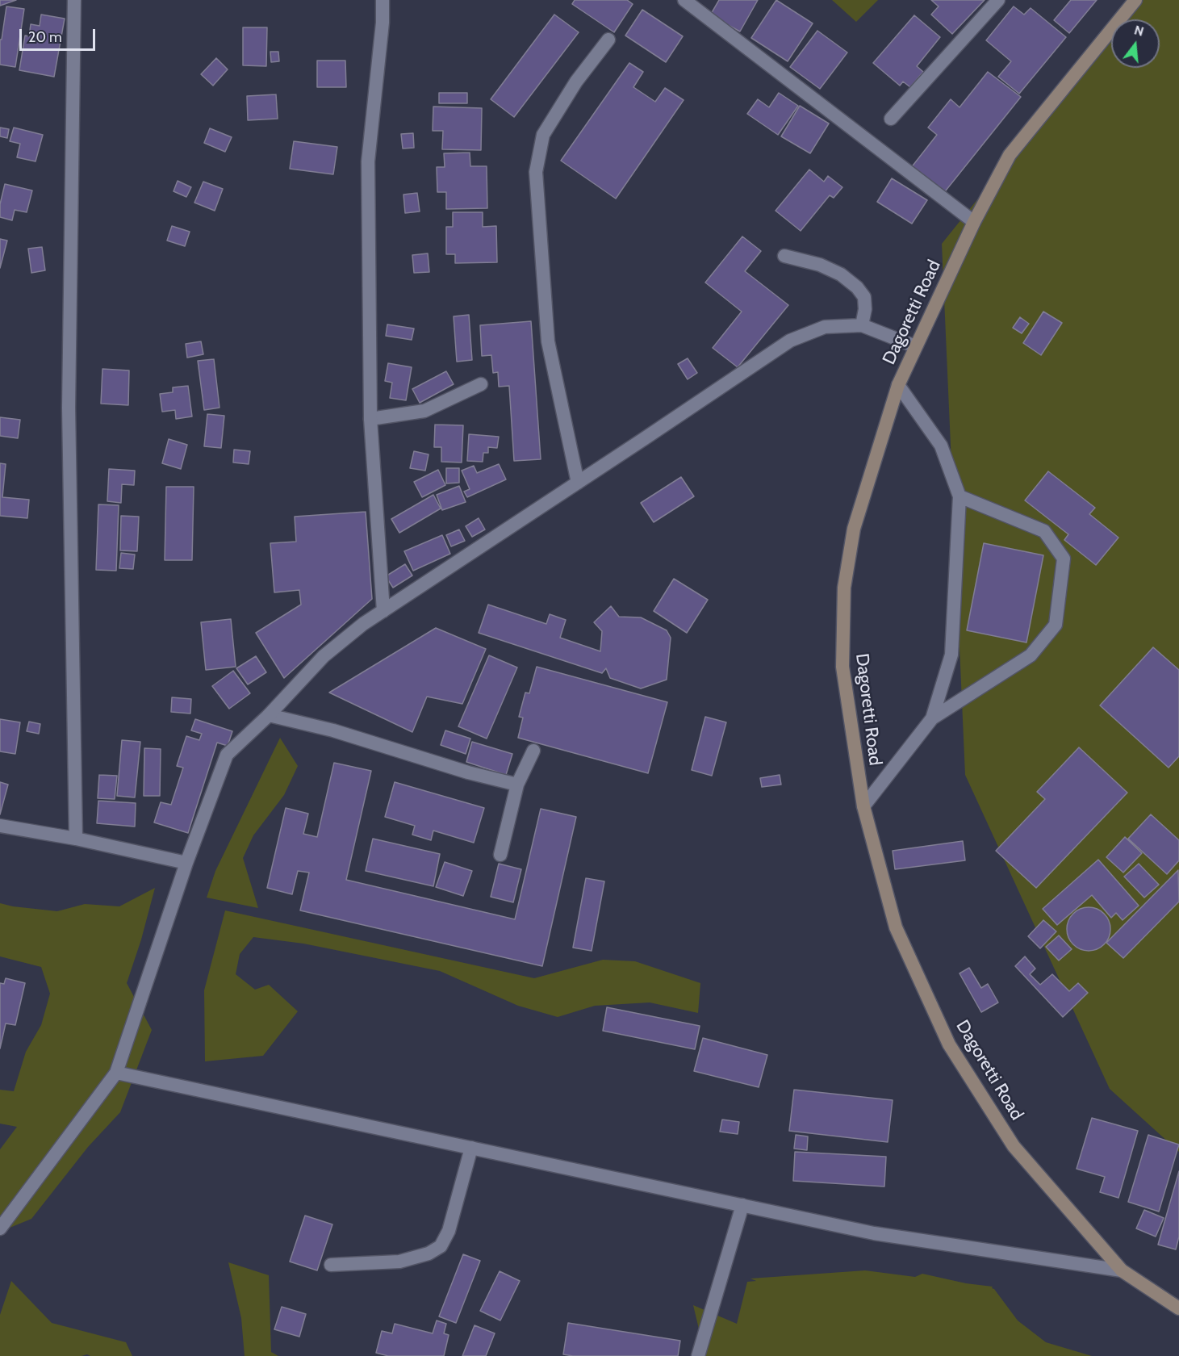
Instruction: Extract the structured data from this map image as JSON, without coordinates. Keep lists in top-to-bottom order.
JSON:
{
  "streets": {
    "main road": ["Dagoretti Road"]
  },
  "scale_bar": "20 m",
  "north": "top"
}
